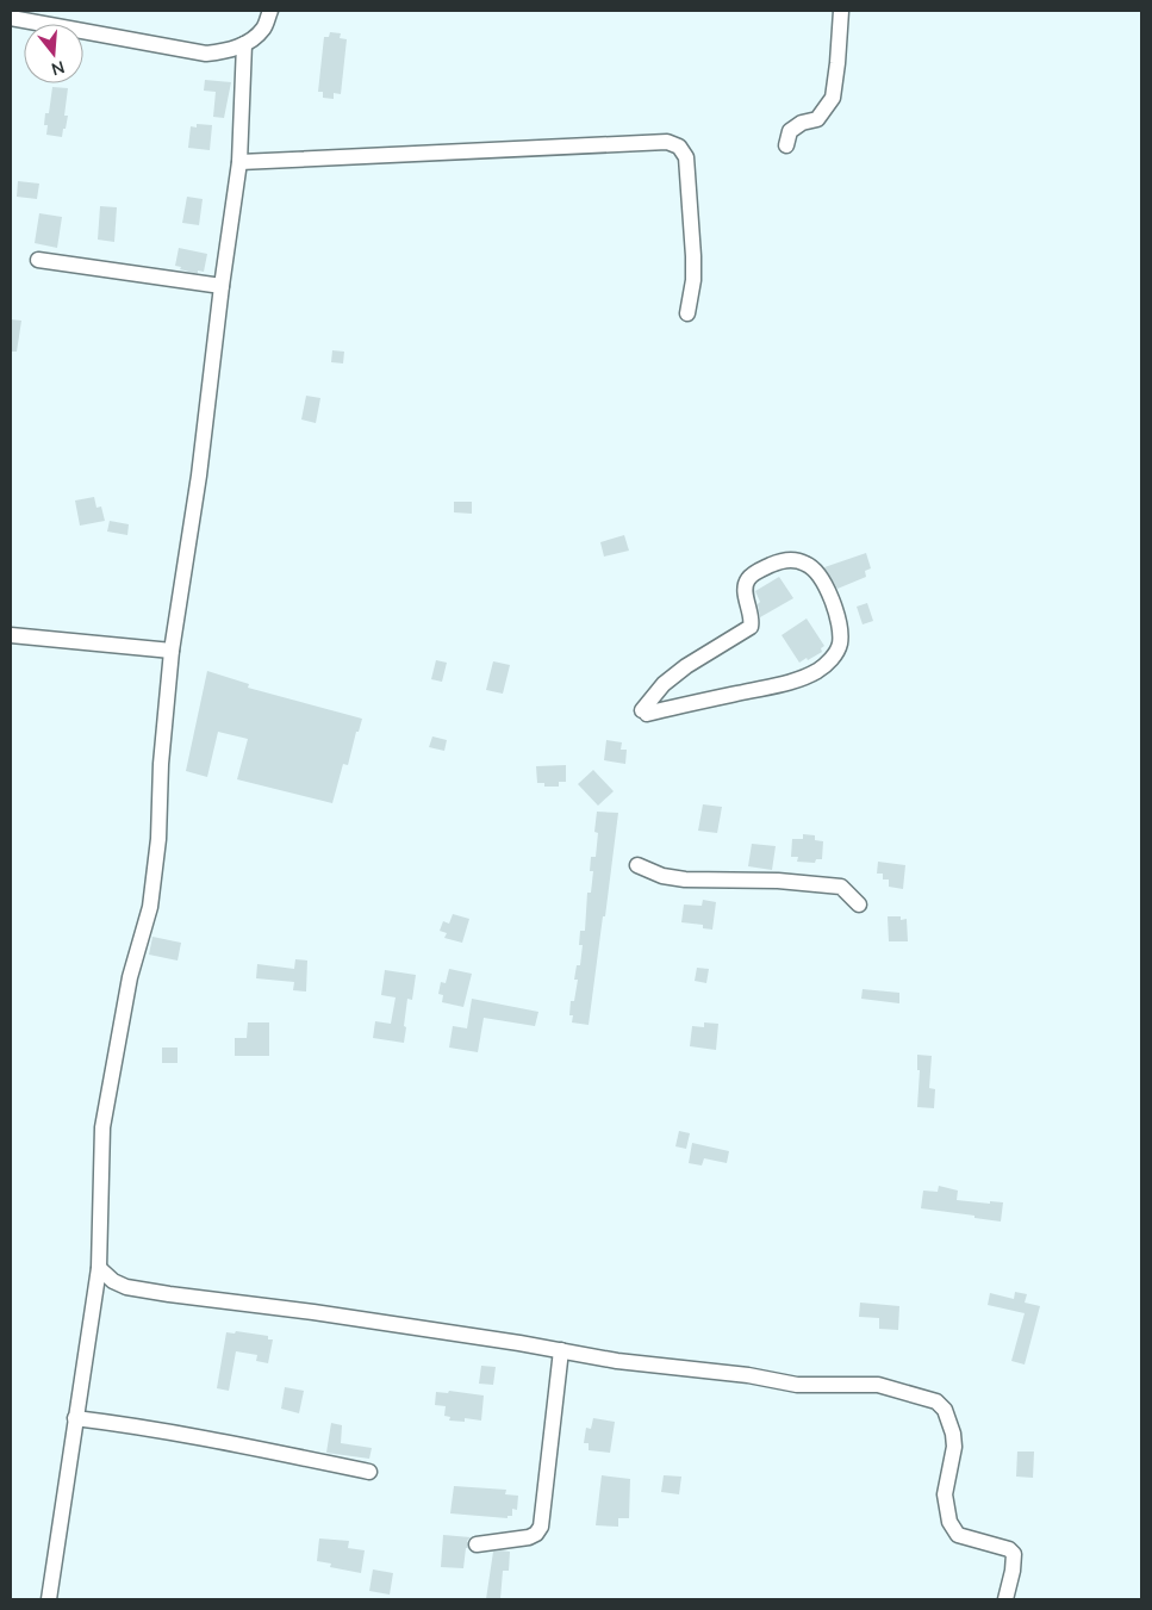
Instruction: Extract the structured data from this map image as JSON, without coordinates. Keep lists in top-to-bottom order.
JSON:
{
  "north": "bottom"
}
